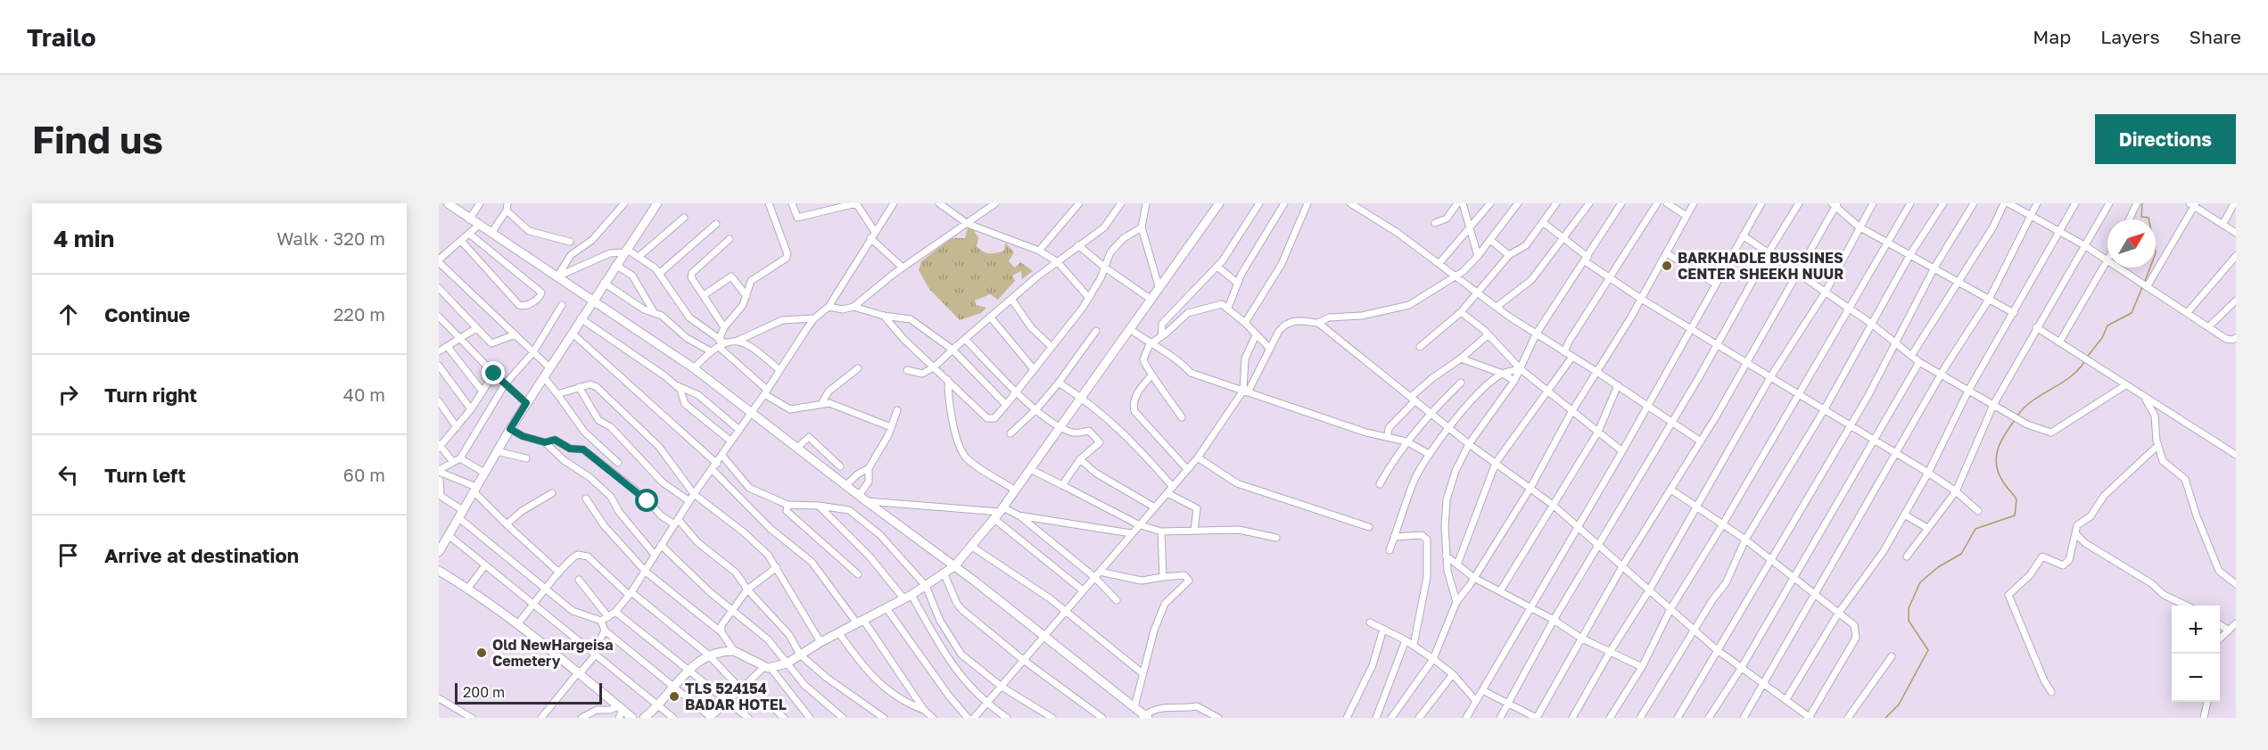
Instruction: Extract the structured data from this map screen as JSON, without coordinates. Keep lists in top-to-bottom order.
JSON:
{
  "places": ["BARKHADLE BUSSINES CENTER SHEEKH NUUR", "Old NewHargeisa Cemetery", "TLS 524154 BADAR HOTEL"],
  "scale_bar": "200 m",
  "north": "top right",
  "page": {
    "header": "Trailo",
    "nav": ["Map", "Layers", "Share"],
    "buttons": "Directions",
    "title": "Find us",
    "heading": ["4 min", "Walk · 320 m"],
    "list": [
      ["Continue", "220 m"],
      ["Turn right", "40 m"],
      ["Turn left", "60 m"],
      "Arrive at destination"
    ],
    "map_buttons": ["+", "−"],
    "scale": "200 m"
  }
}
